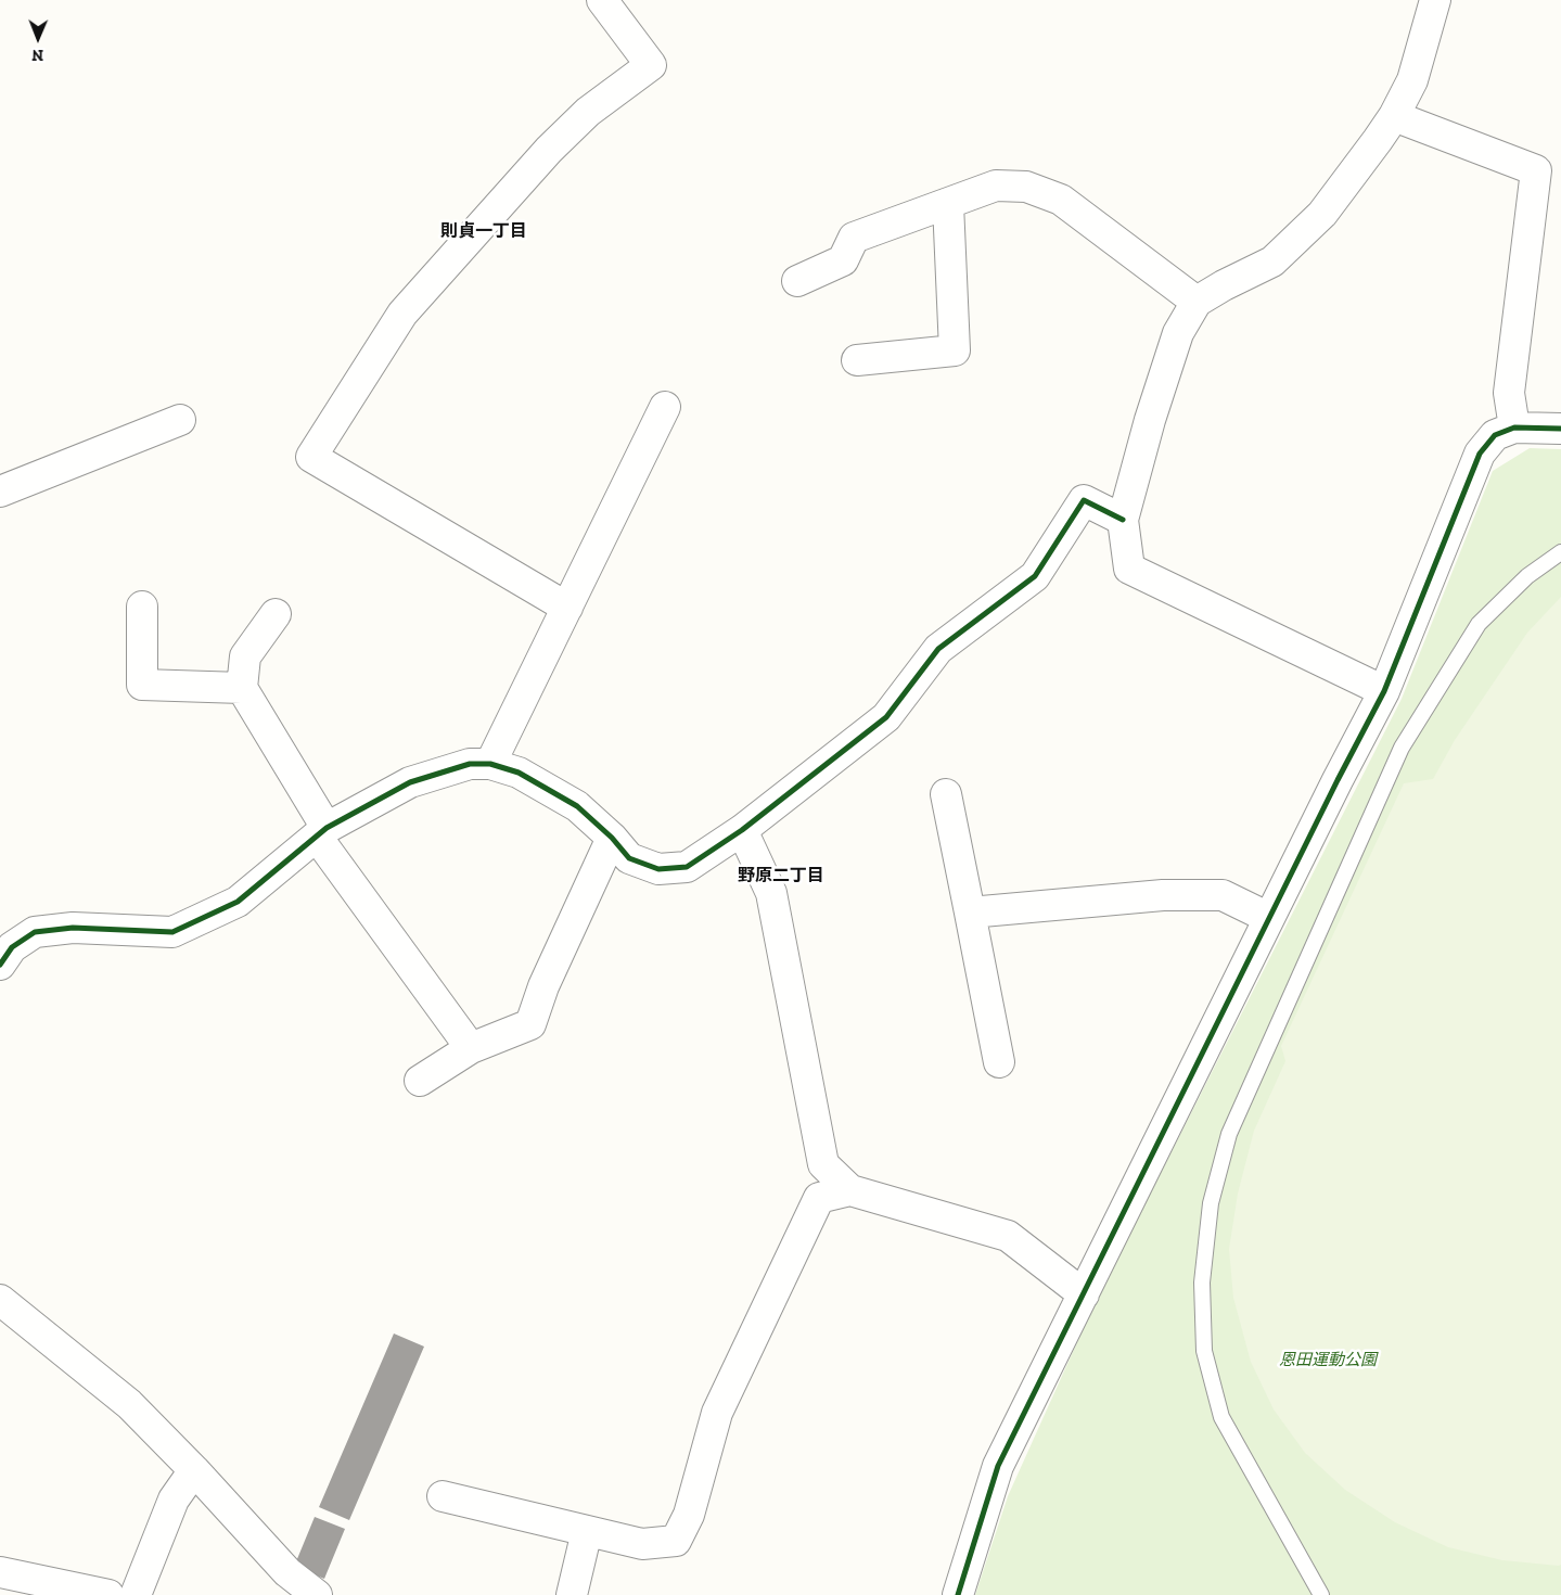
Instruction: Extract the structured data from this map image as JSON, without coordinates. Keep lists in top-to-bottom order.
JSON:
{
  "districts": ["則貞一丁目", "野原二丁目"],
  "parks": ["恩田運動公園"],
  "north": "bottom"
}
